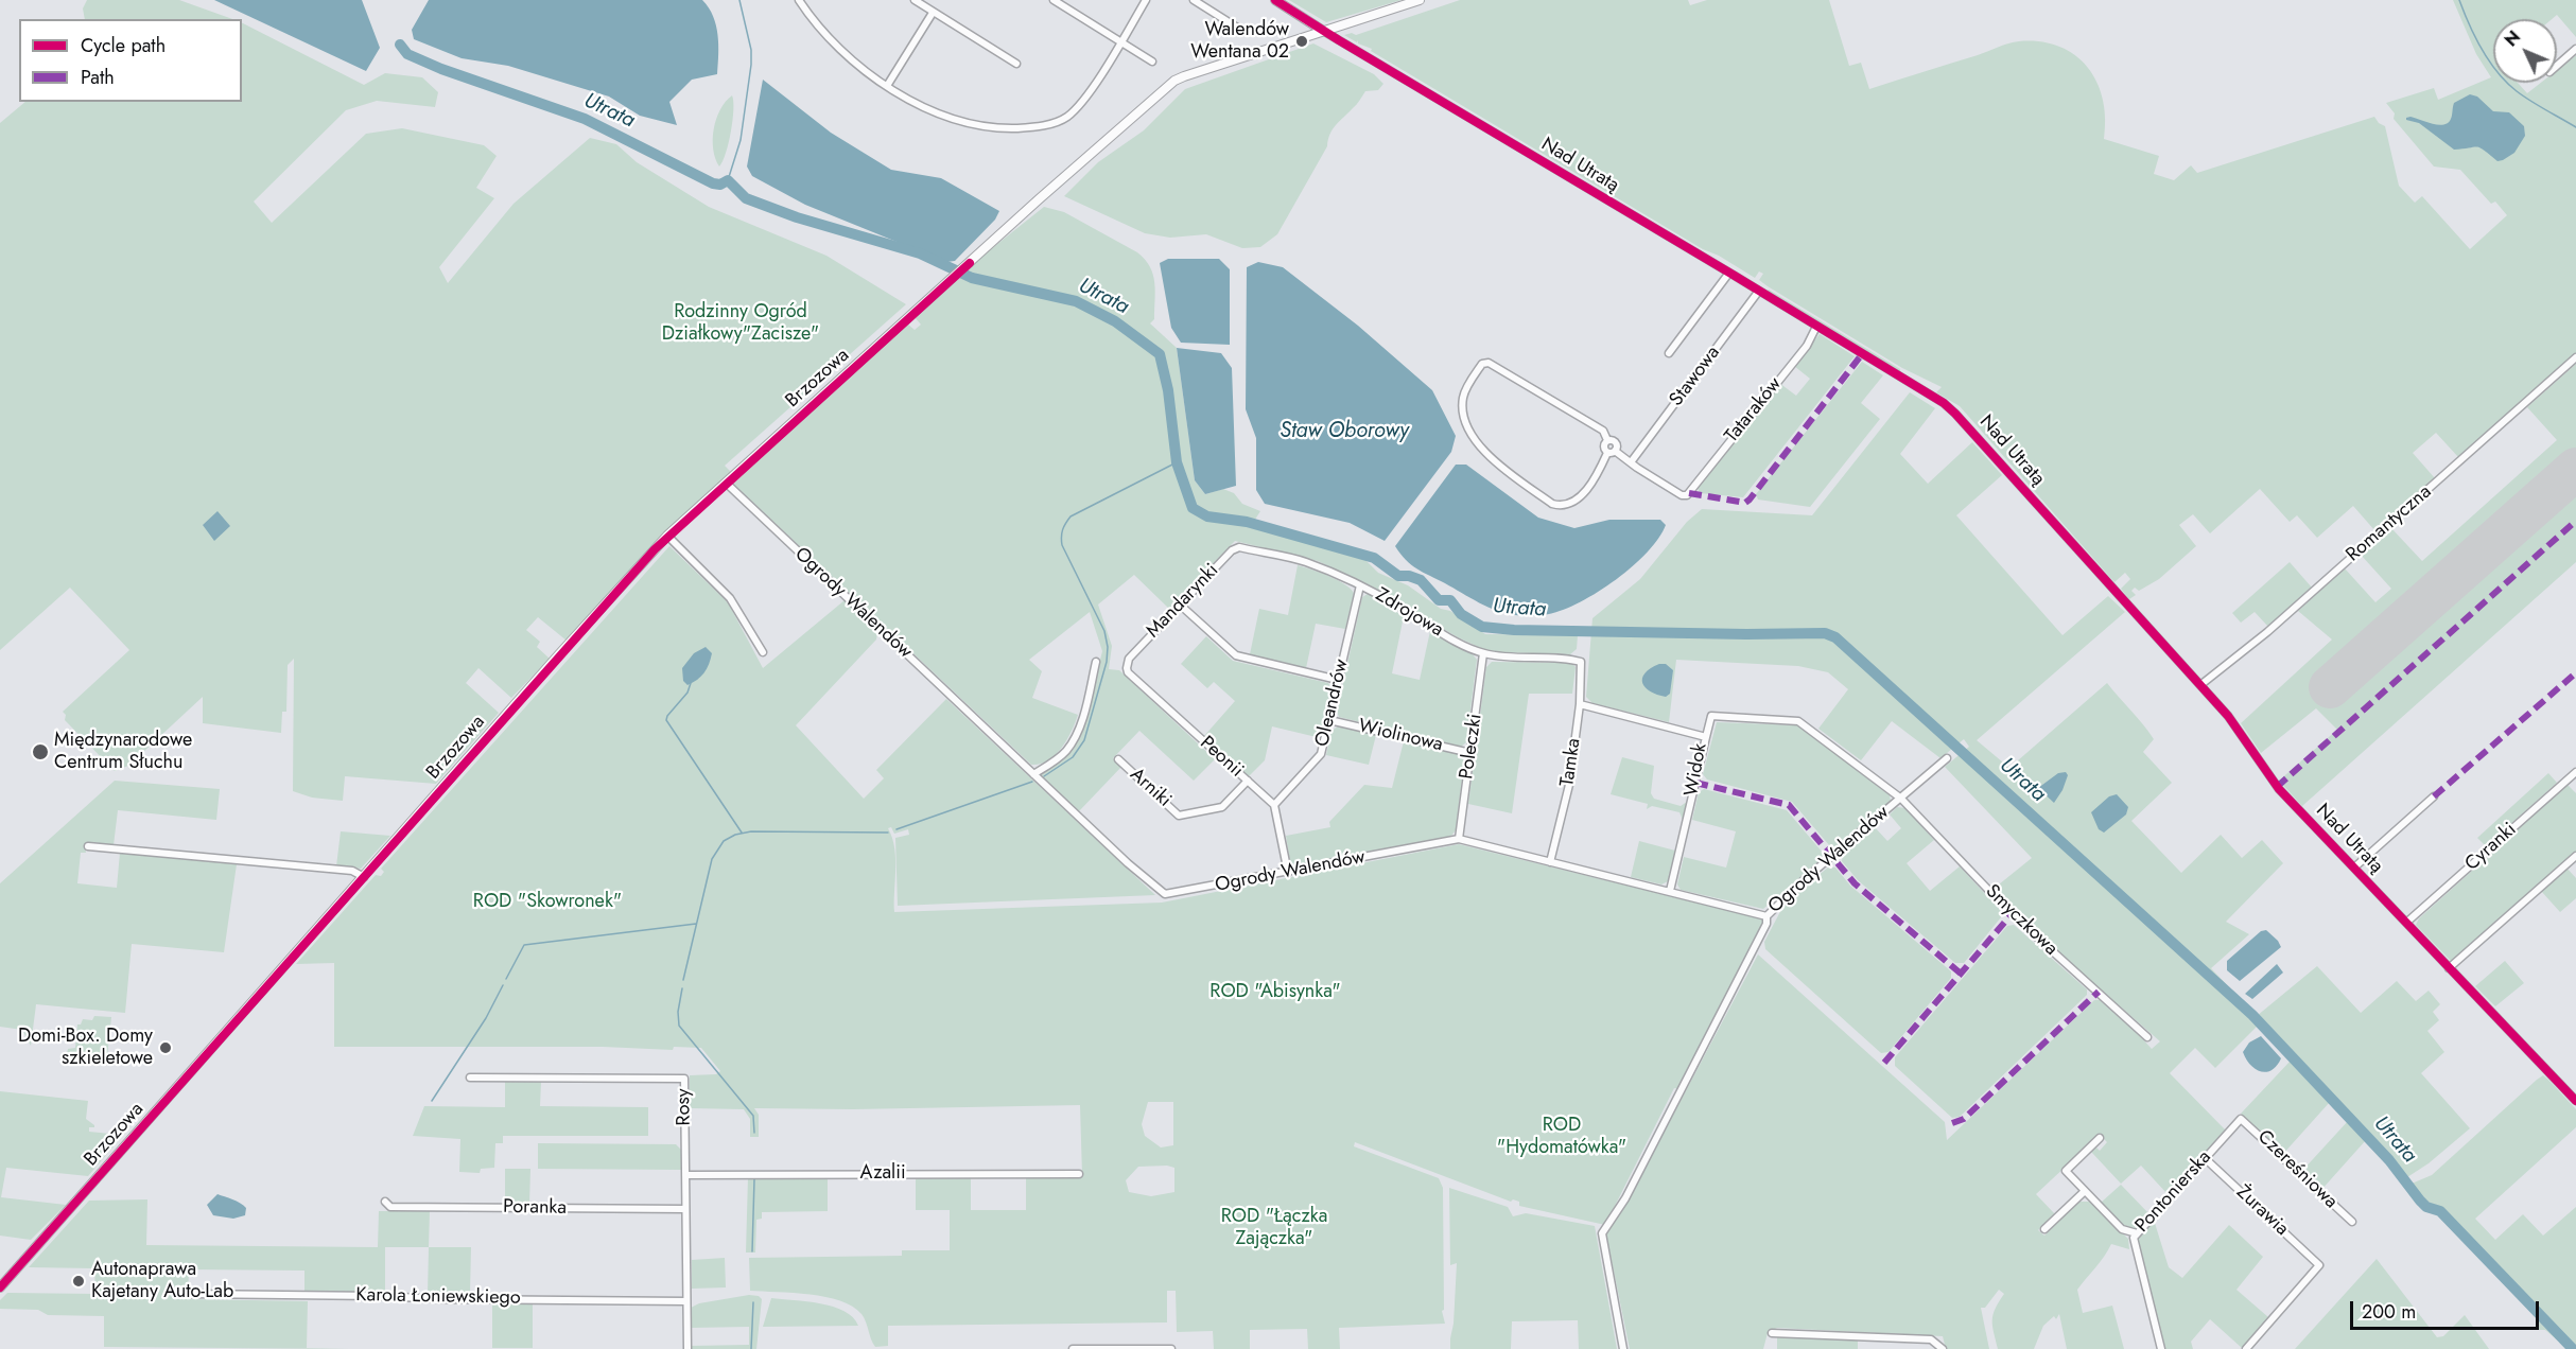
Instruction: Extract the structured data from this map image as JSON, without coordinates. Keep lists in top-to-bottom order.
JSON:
{
  "streets": {
    "street": [
      "Nad Utratą",
      "Stawowa",
      "Brzozowa",
      "Tataraków",
      "Romantyczna",
      "Mandarynki",
      "Ogrody Walendów",
      "Zdrojowa",
      "Oleandrów",
      "Wiolinowa",
      "Poleczki",
      "Peonii",
      "Tamka",
      "Widok",
      "Arniki",
      "Cyranki",
      "Smyczkowa",
      "Rosy",
      "Czereśniowa",
      "Azalii",
      "Pontonierska",
      "Poranka",
      "Żurawia",
      "Karola Łoniewskiego"
    ]
  },
  "crossings": [
    ["Nad Utratą", "Stawowa"],
    ["Nad Utratą", "Brzozowa"],
    ["Nad Utratą", "Tataraków"],
    ["Nad Utratą", "Romantyczna"],
    ["Nad Utratą", "Cyranki"],
    ["Stawowa", "Tataraków"],
    ["Brzozowa", "Ogrody Walendów"],
    ["Mandarynki", "Zdrojowa"],
    ["Mandarynki", "Peonii"],
    ["Ogrody Walendów", "Poleczki"],
    ["Ogrody Walendów", "Tamka"],
    ["Ogrody Walendów", "Widok"],
    ["Ogrody Walendów", "Smyczkowa"],
    ["Zdrojowa", "Oleandrów"],
    ["Zdrojowa", "Poleczki"],
    ["Zdrojowa", "Tamka"],
    ["Oleandrów", "Wiolinowa"],
    ["Oleandrów", "Peonii"],
    ["Wiolinowa", "Poleczki"],
    ["Peonii", "Arniki"],
    ["Tamka", "Widok"],
    ["Widok", "Smyczkowa"],
    ["Rosy", "Azalii"],
    ["Rosy", "Poranka"],
    ["Rosy", "Karola Łoniewskiego"],
    ["Czereśniowa", "Pontonierska"],
    ["Pontonierska", "Żurawia"]
  ],
  "water": ["Utrata", "Staw Oborowy"],
  "parks": [
    "Rodzinny Ogród Działkowy\"Zacisze\"",
    "ROD \"Skowronek\"",
    "ROD \"Abisynka\"",
    "ROD \"Hydomatówka\"",
    "ROD \"Łączka Zajączka\""
  ],
  "places": [
    "Walendów Wentana 02",
    "Międzynarodowe Centrum Słuchu",
    "Domi-Box. Domy szkieletowe",
    "Autonaprawa Kajetany Auto-Lab"
  ],
  "legend": ["Cycle path", "Path"],
  "scale_bar": "200 m",
  "north": "top left"
}
